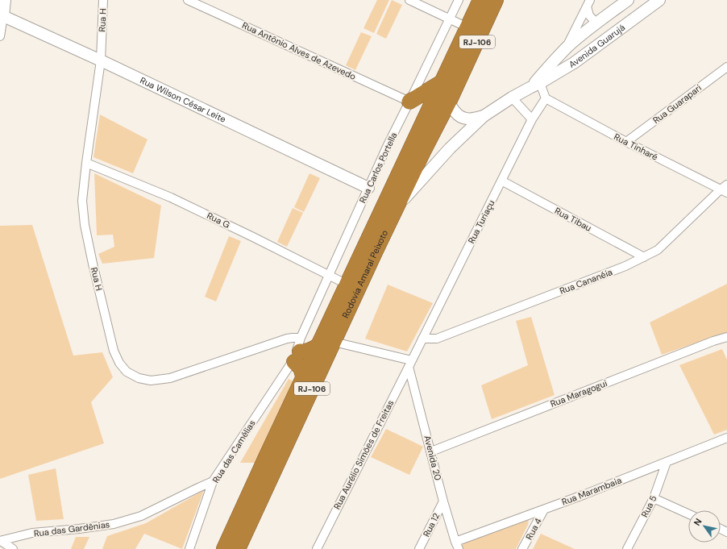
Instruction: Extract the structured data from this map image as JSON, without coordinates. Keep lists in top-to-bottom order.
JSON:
{
  "streets": {
    "highway": ["RJ-106", "Rodovia Amaral Peixoto"],
    "street": [
      "Rua H",
      "Avenida Guarujá",
      "Rua Antônio Alves de Azevedo",
      "Rua Wilson César Leite",
      "Rua Guarapari",
      "Rua Tinharé",
      "Rua Carlos Portella",
      "Rua Tibau",
      "Rua G",
      "Rua Turiaçu",
      "Rua Cananéia",
      "Rua Maragogui",
      "Rua das Camélias",
      "Rua Aurélio Simões de Freitas",
      "Avenida 20",
      "Rua Marambaia",
      "Rua 5",
      "Rua 12",
      "Rua das Gardênias",
      "Rua 4"
    ]
  },
  "crossings": [
    ["Rua H", "Rua Wilson César Leite"],
    ["Rua H", "Rua Carlos Portella"],
    ["Rua H", "Rua G"],
    ["Rua H", "Rua das Camélias"],
    ["Avenida Guarujá", "Rodovia Amaral Peixoto"],
    ["Rua Antônio Alves de Azevedo", "Rua Carlos Portella"],
    ["Rua Wilson César Leite", "Rua Carlos Portella"],
    ["Rua Guarapari", "Rua Tinharé"],
    ["Rua Tinharé", "Rua Turiaçu"],
    ["Rua Tinharé", "Rua Cananéia"],
    ["Rua Carlos Portella", "Rua G"],
    ["Rua Carlos Portella", "Rua das Camélias"],
    ["Rua Tibau", "Rua Turiaçu"],
    ["Rua Tibau", "Rua Cananéia"],
    ["Rua G", "Rodovia Amaral Peixoto"],
    ["Rua Turiaçu", "Rua Cananéia"],
    ["Rua Turiaçu", "Rua Aurélio Simões de Freitas"],
    ["Rua Turiaçu", "Avenida 20"],
    ["Rua Maragogui", "Avenida 20"],
    ["Rua das Camélias", "Rua das Gardênias"],
    ["Rua Aurélio Simões de Freitas", "Avenida 20"],
    ["Avenida 20", "Rua Marambaia"],
    ["Avenida 20", "Rua 12"],
    ["Rua Marambaia", "Rua 5"],
    ["Rua Marambaia", "Rua 4"]
  ],
  "north": "top left"
}
